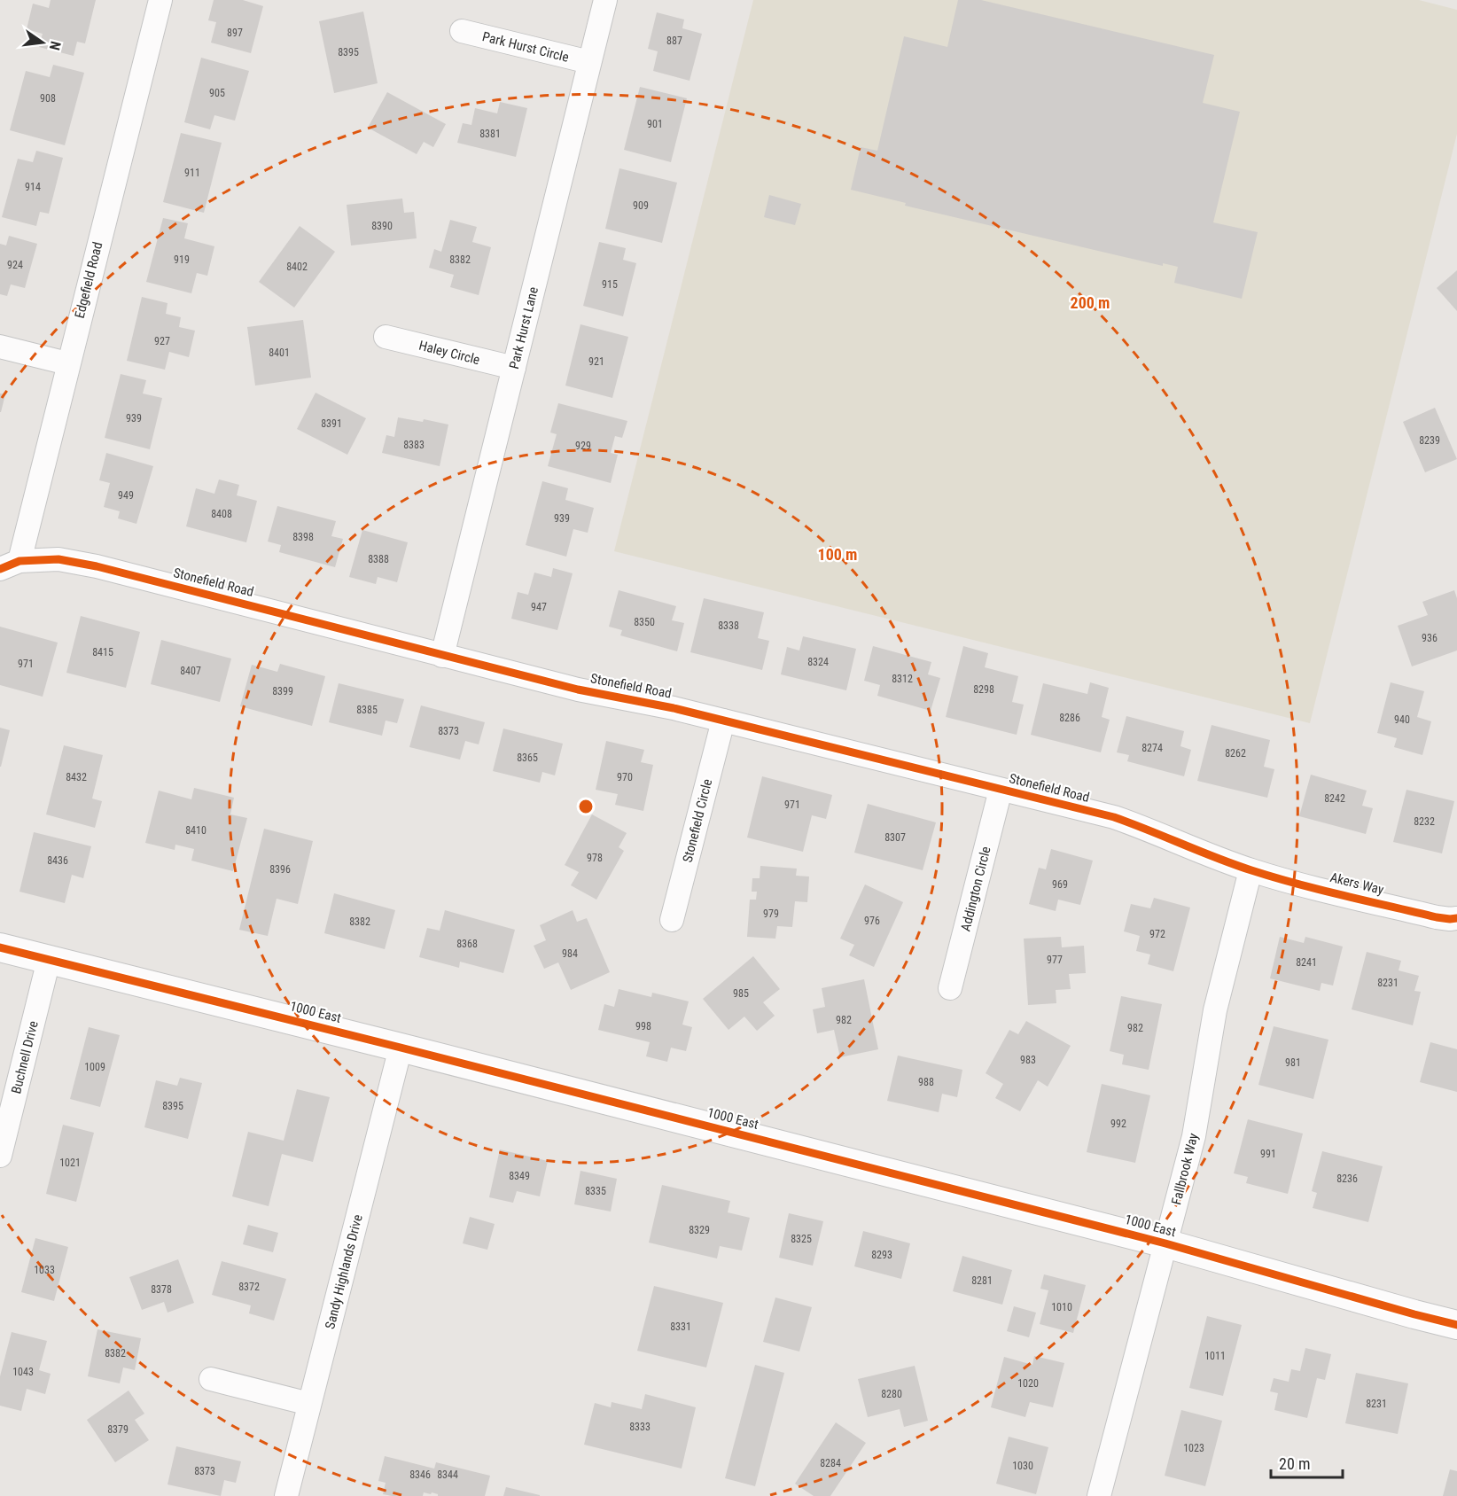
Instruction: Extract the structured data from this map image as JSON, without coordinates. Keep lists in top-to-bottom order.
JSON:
{
  "streets": {
    "street": [
      "Park Hurst Circle",
      "Edgefield Road",
      "Park Hurst Lane",
      "Haley Circle",
      "Stonefield Road",
      "Stonefield Circle",
      "Akers Way",
      "Addington Circle",
      "1000 East",
      "Buchnell Drive",
      "Fallbrook Way",
      "Sandy Highlands Drive"
    ]
  },
  "crossings": [
    ["Park Hurst Circle", "Park Hurst Lane"],
    ["Edgefield Road", "Stonefield Road"],
    ["Park Hurst Lane", "Haley Circle"],
    ["Park Hurst Lane", "Stonefield Road"],
    ["Stonefield Road", "Stonefield Circle"],
    ["Stonefield Road", "Akers Way"],
    ["Stonefield Road", "Addington Circle"],
    ["Stonefield Road", "Fallbrook Way"],
    ["Akers Way", "Fallbrook Way"],
    ["1000 East", "Buchnell Drive"],
    ["1000 East", "Fallbrook Way"],
    ["1000 East", "Sandy Highlands Drive"]
  ],
  "house_numbers": [
    "897",
    "887",
    "8395",
    "905",
    "908",
    "901",
    "8381",
    "911",
    "914",
    "909",
    "8390",
    "919",
    "8382",
    "924",
    "8402",
    "915",
    "927",
    "8401",
    "921",
    "939",
    "8391",
    "8239",
    "8383",
    "929",
    "949",
    "8408",
    "939",
    "8398",
    "8388",
    "947",
    "8350",
    "8338",
    "936",
    "8415",
    "8324",
    "971",
    "8407",
    "8312",
    "8298",
    "8399",
    "8385",
    "8286",
    "940",
    "8373",
    "8274",
    "8262",
    "8365",
    "8432",
    "970",
    "8242",
    "971",
    "8232",
    "8410",
    "8307",
    "978",
    "8436",
    "8396",
    "969",
    "979",
    "976",
    "8382",
    "972",
    "8368",
    "984",
    "977",
    "8241",
    "8231",
    "985",
    "982",
    "998",
    "982",
    "983",
    "981",
    "1009",
    "988",
    "8395",
    "992",
    "991",
    "1021",
    "8349",
    "8236",
    "8335",
    "8329",
    "8325",
    "8293",
    "1033",
    "8281",
    "8372",
    "8378",
    "1010",
    "8331",
    "8382",
    "1011",
    "1043",
    "1020",
    "8280",
    "8231",
    "8333",
    "8379",
    "1023",
    "8284",
    "1030",
    "8373",
    "8346",
    "8344"
  ],
  "scale_bar": "20 m",
  "north": "right",
  "rings": ["200 m", "100 m"]
}
